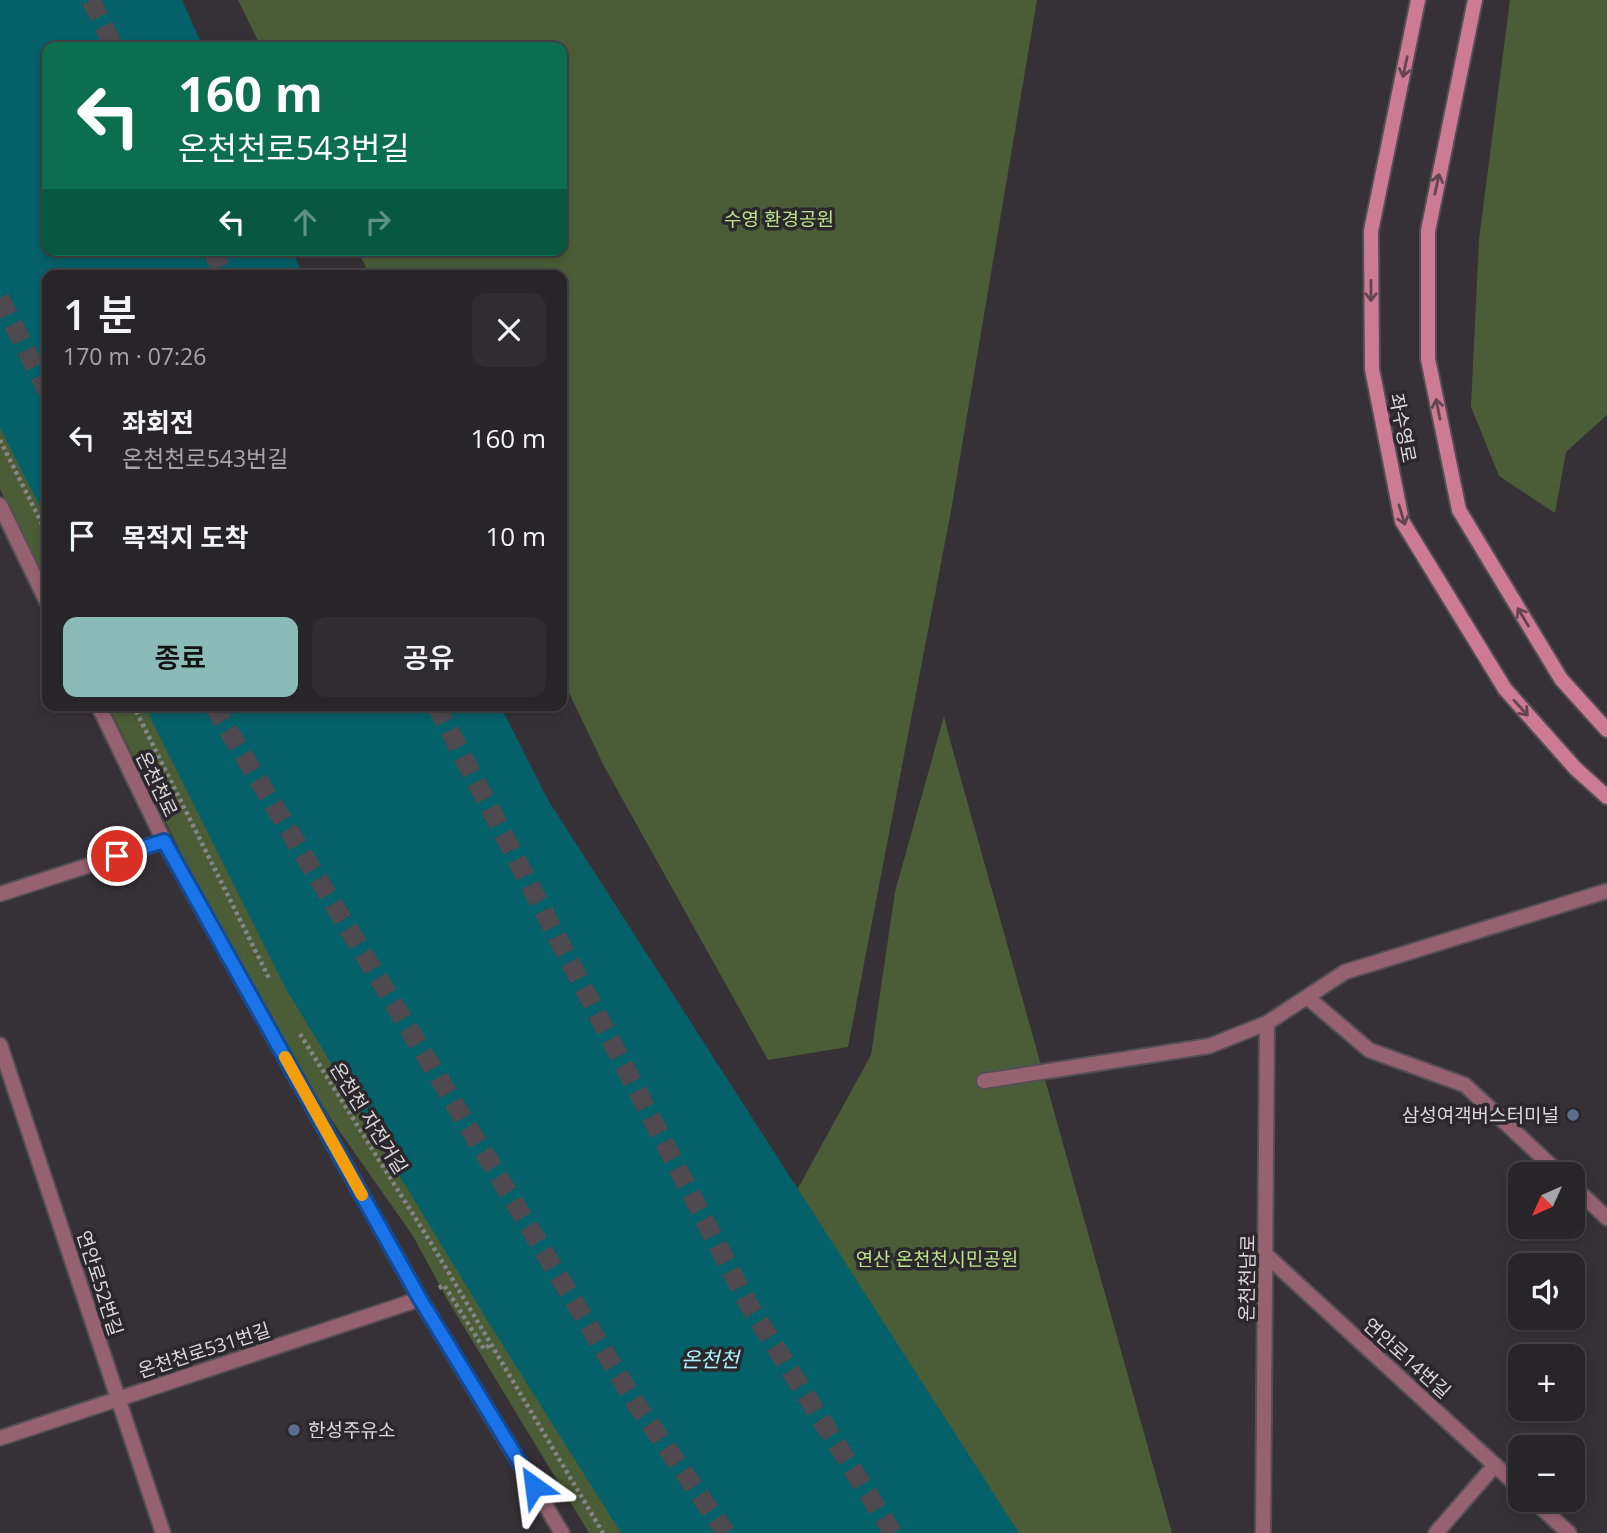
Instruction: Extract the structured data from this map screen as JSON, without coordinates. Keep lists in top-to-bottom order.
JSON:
{
  "streets": {
    "main road": ["좌수영로"],
    "street": [
      "온천천로",
      "온천천남로",
      "연안로52번길",
      "온천천로531번길",
      "연안로14번길"
    ],
    "path": ["온천천 자전거길"]
  },
  "crossings": [
    ["온천천로", "온천천로531번길"],
    ["온천천남로", "연안로14번길"],
    ["연안로52번길", "온천천로531번길"]
  ],
  "water": ["온천천"],
  "parks": ["수영 환경공원", "연산 온천천시민공원"],
  "places": ["삼성여객버스터미널", "한성주유소"],
  "north": "bottom left",
  "page": {
    "turn": ["160 m", "온천천로543번길"],
    "heading": ["1 분", "170 m · 07:26"],
    "list": [
      {
        "name": "좌회전",
        "note": "온천천로543번길",
        "value": "160 m"
      },
      {
        "name": "목적지 도착",
        "value": "10 m"
      }
    ],
    "buttons": ["종료", "공유"],
    "map_buttons": ["+", "−"]
  }
}
